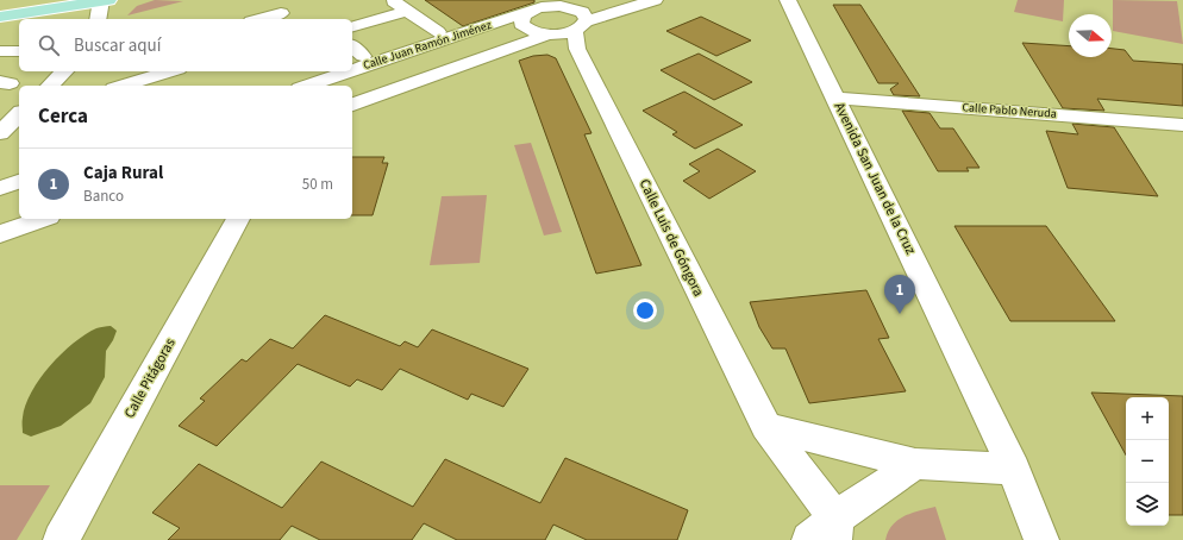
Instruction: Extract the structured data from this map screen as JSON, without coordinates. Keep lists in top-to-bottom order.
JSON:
{
  "streets": {
    "street": [
      "Calle Juan Ramón Jiménez",
      "Calle Pablo Neruda",
      "Avenida San Juan de la Cruz",
      "Calle Luis de Góngora",
      "Calle Pitágoras"
    ]
  },
  "crossings": [
    ["Calle Juan Ramón Jiménez", "Calle Luis de Góngora"],
    ["Calle Pablo Neruda", "Avenida San Juan de la Cruz"]
  ],
  "north": "right",
  "page": {
    "search": "Buscar aquí",
    "heading": "Cerca",
    "list": [
      {
        "mark": "1",
        "name": "Caja Rural",
        "note": "Banco",
        "value": "50 m"
      }
    ],
    "pins": "1",
    "map_buttons": ["+", "−"]
  }
}
